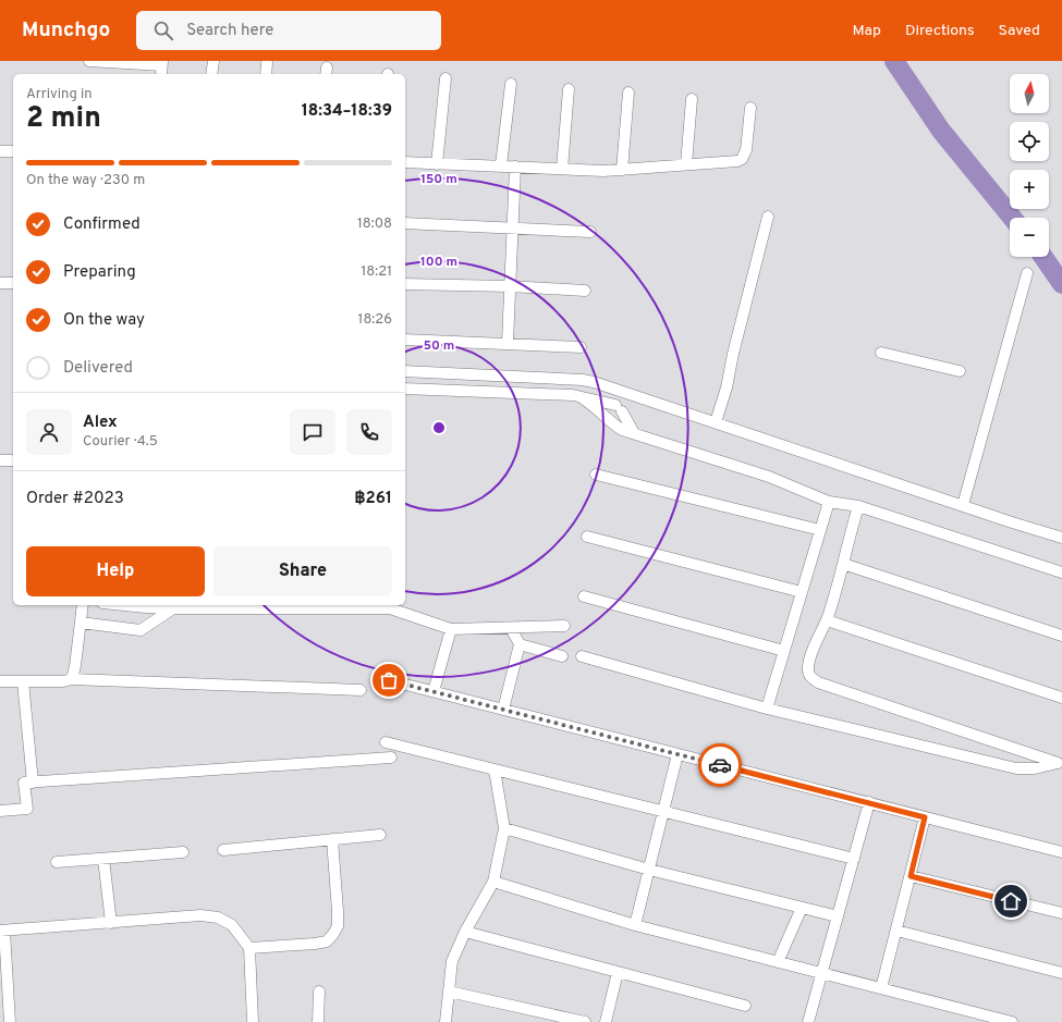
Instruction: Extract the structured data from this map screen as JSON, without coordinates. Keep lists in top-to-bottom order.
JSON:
{
  "north": "top",
  "page": {
    "header": "Munchgo",
    "search": "Search here",
    "nav": ["Map", "Directions", "Saved"],
    "map_buttons": ["+", "−"],
    "heading": ["2 min", "Arriving in", "18:34–18:39"],
    "panel": [
      "Alex",
      "Courier · 4.5",
      "Order #2023",
      "฿261"
    ],
    "bar": "On the way · 230 m",
    "list": [
      ["Confirmed", "18:08"],
      ["Preparing", "18:21"],
      ["On the way", "18:26"],
      "Delivered"
    ],
    "buttons": ["Help", "Share"]
  },
  "rings": ["150 m", "100 m", "50 m"]
}
